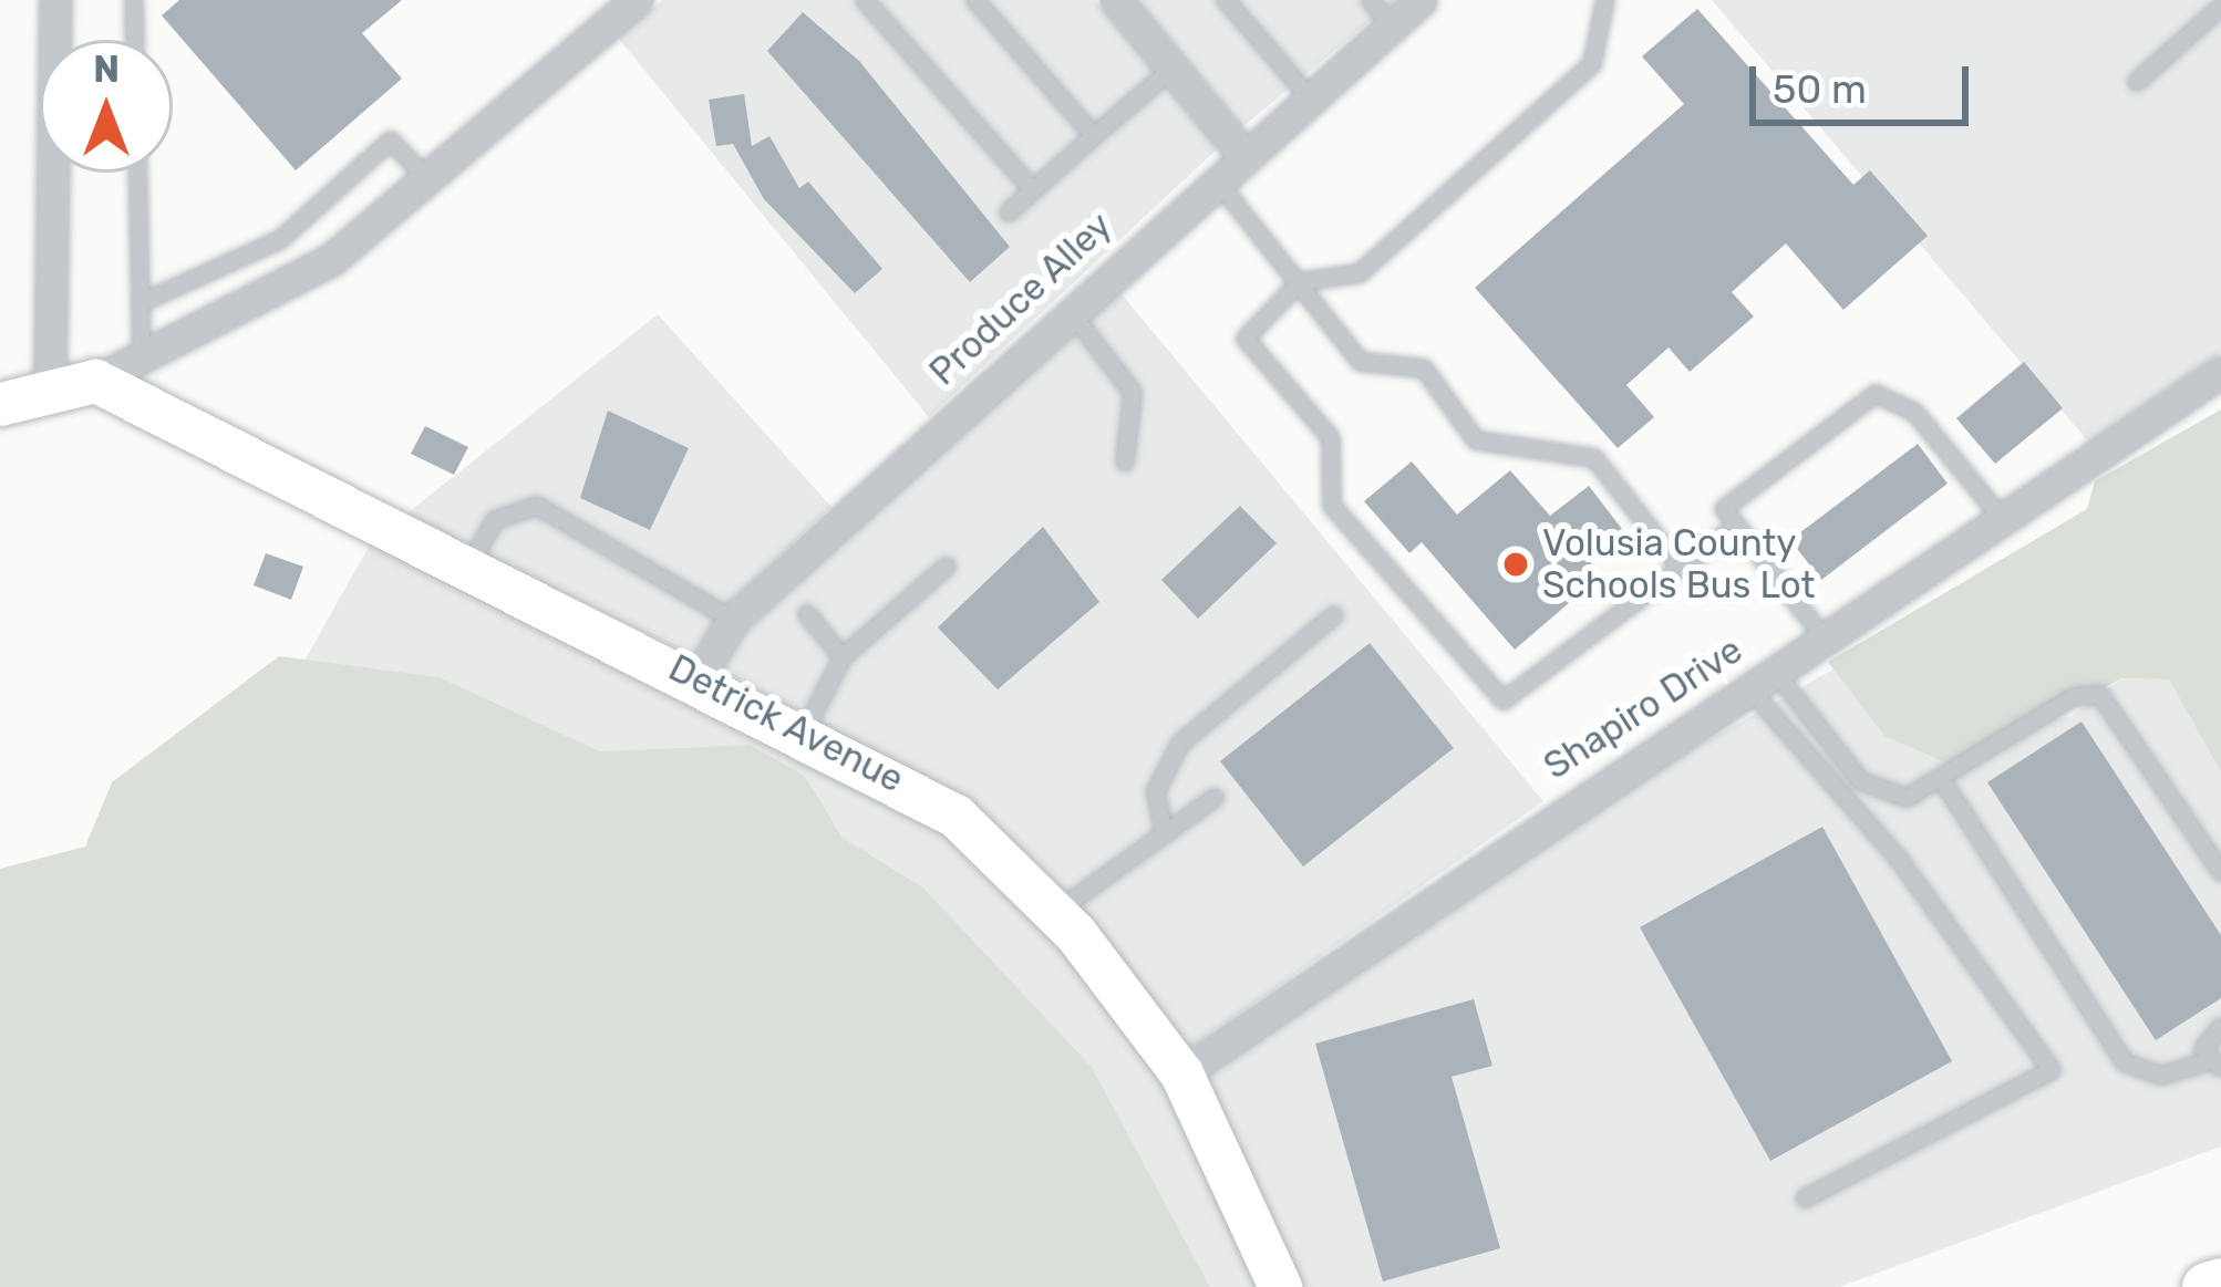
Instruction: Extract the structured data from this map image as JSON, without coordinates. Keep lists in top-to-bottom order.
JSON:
{
  "streets": {
    "street": ["Produce Alley", "Shapiro Drive", "Detrick Avenue"]
  },
  "crossings": [
    ["Produce Alley", "Detrick Avenue"],
    ["Shapiro Drive", "Detrick Avenue"]
  ],
  "places": ["Volusia County Schools Bus Lot"],
  "scale_bar": "50 m",
  "north": "top"
}
